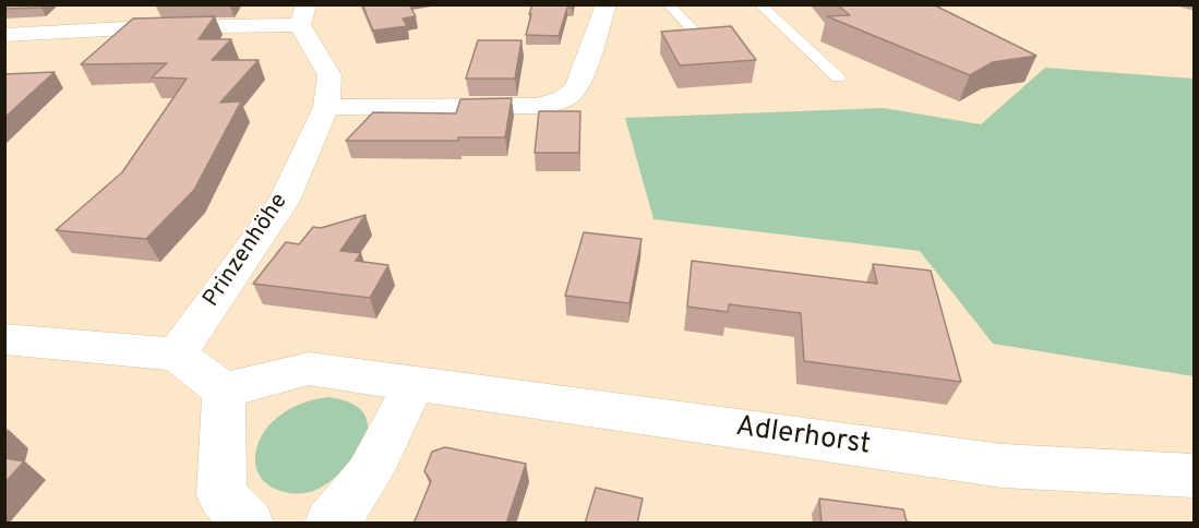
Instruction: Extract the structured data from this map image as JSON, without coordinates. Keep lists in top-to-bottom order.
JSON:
{
  "streets": {
    "street": ["Prinzenhöhe", "Adlerhorst"]
  }
}
